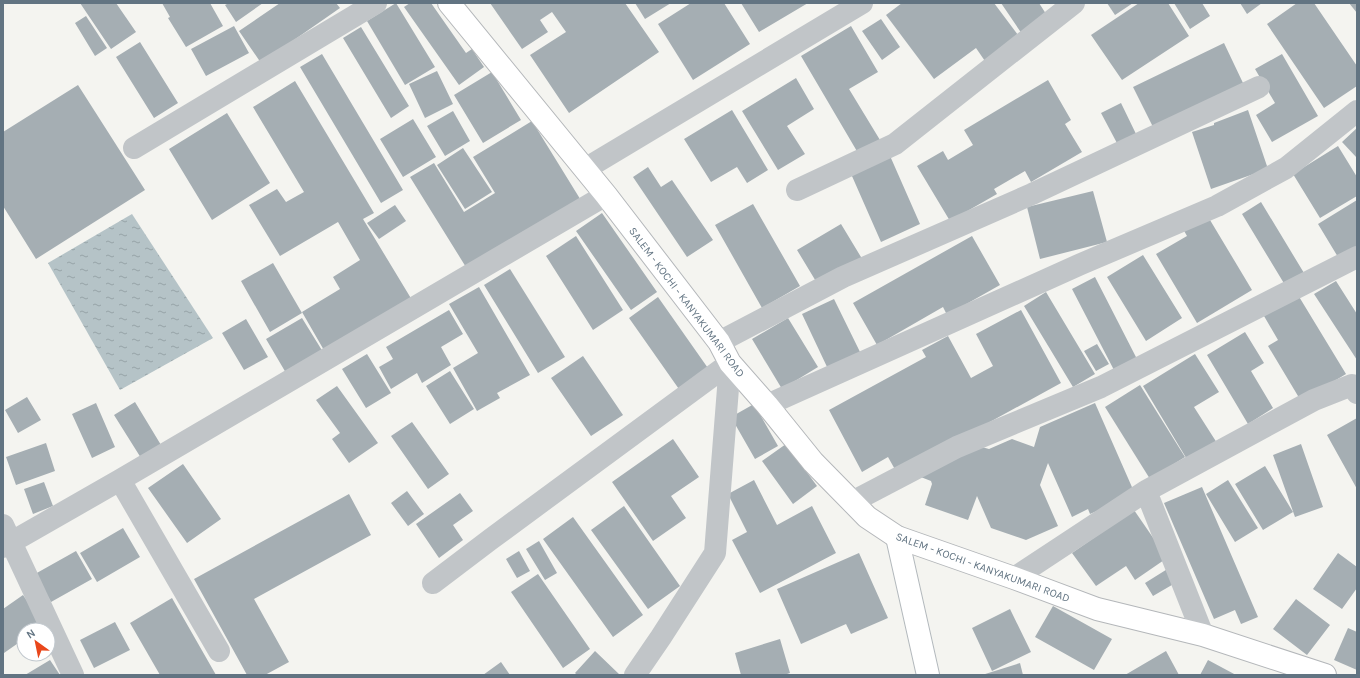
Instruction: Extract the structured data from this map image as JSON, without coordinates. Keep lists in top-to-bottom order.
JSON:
{
  "streets": {
    "main road": ["SALEM - KOCHI - KANYAKUMARI ROAD"]
  },
  "north": "top left"
}
